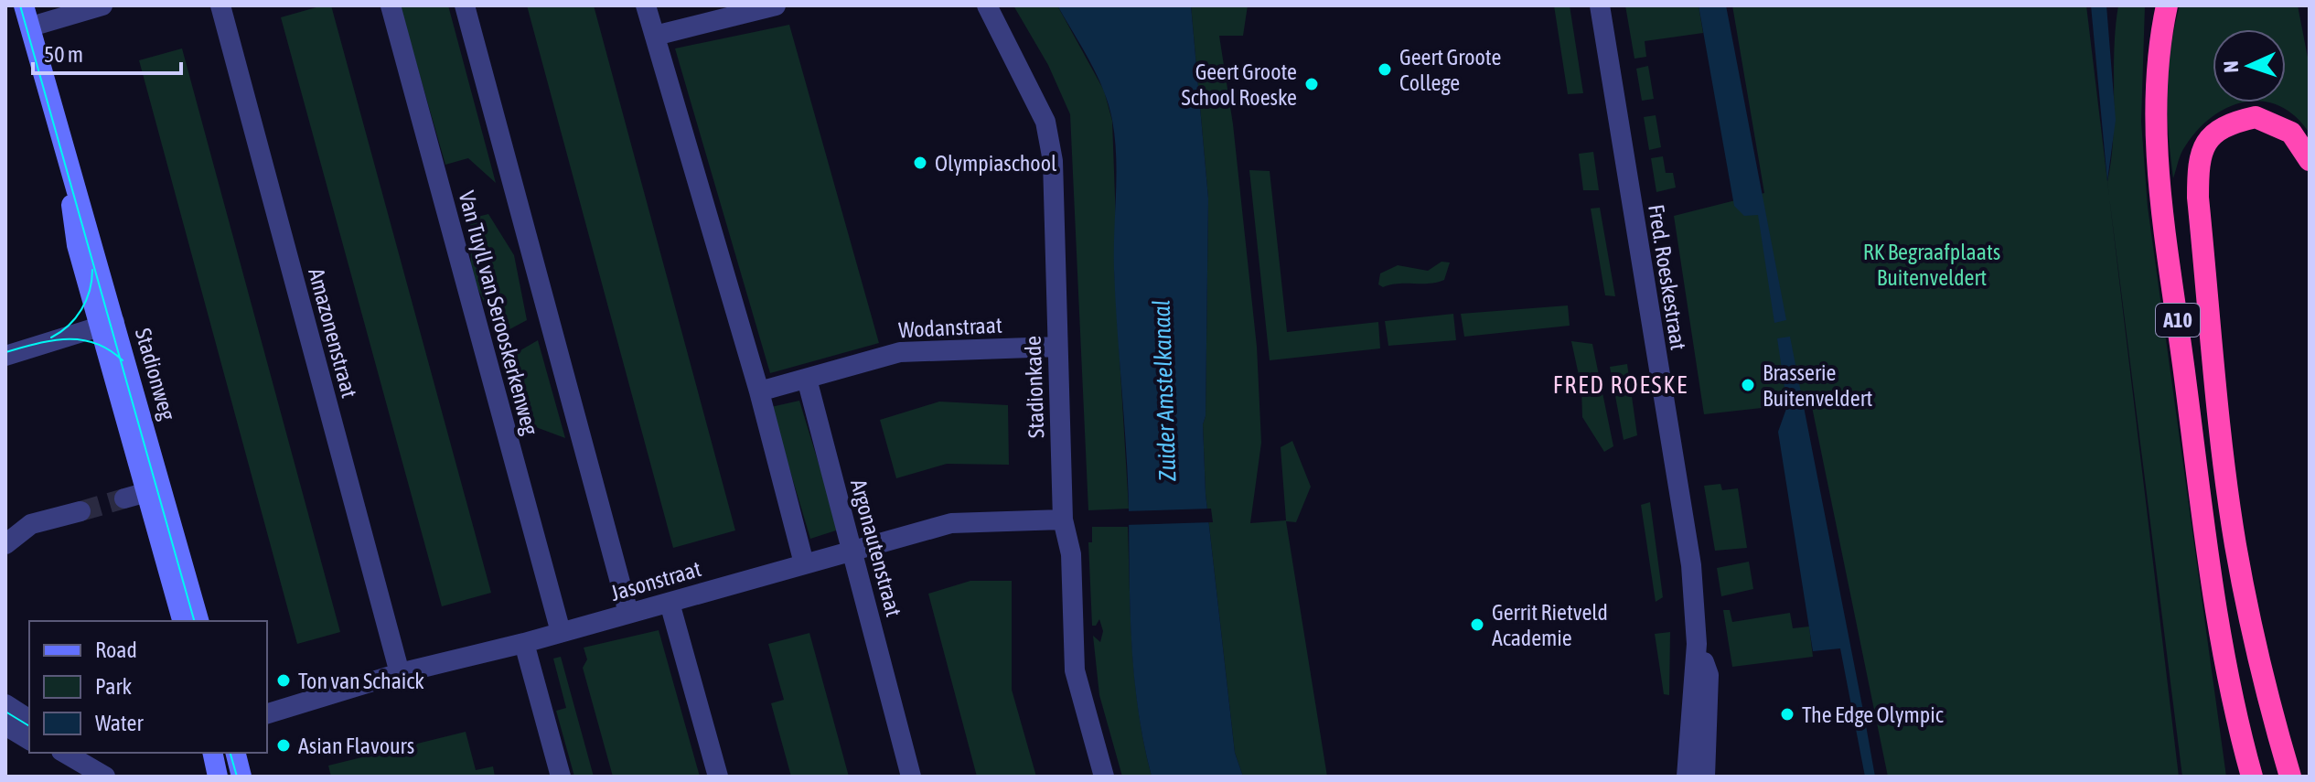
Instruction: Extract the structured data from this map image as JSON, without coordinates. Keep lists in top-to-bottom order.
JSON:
{
  "streets": {
    "highway": ["A10"],
    "main road": ["Stadionweg"],
    "street": [
      "Fred. Roeskestraat",
      "Van Tuyll van Serooskerkenweg",
      "Wodanstraat",
      "Amazonenstraat",
      "Stadionkade",
      "Argonautenstraat",
      "Jasonstraat"
    ]
  },
  "crossings": [
    ["Van Tuyll van Serooskerkenweg", "Jasonstraat"],
    ["Wodanstraat", "Stadionkade"],
    ["Wodanstraat", "Argonautenstraat"],
    ["Amazonenstraat", "Jasonstraat"],
    ["Stadionkade", "Jasonstraat"],
    ["Argonautenstraat", "Jasonstraat"]
  ],
  "districts": ["FRED ROESKE"],
  "water": ["Zuider Amstelkanaal"],
  "parks": ["RK Begraafplaats Buitenveldert"],
  "places": [
    "Geert Groote College",
    "Geert Groote School Roeske",
    "Olympiaschool",
    "Brasserie Buitenveldert",
    "Gerrit Rietveld Academie",
    "Ton van Schaick",
    "The Edge Olympic",
    "Asian Flavours"
  ],
  "legend": ["Road", "Park", "Water"],
  "scale_bar": "50 m",
  "north": "left"
}
